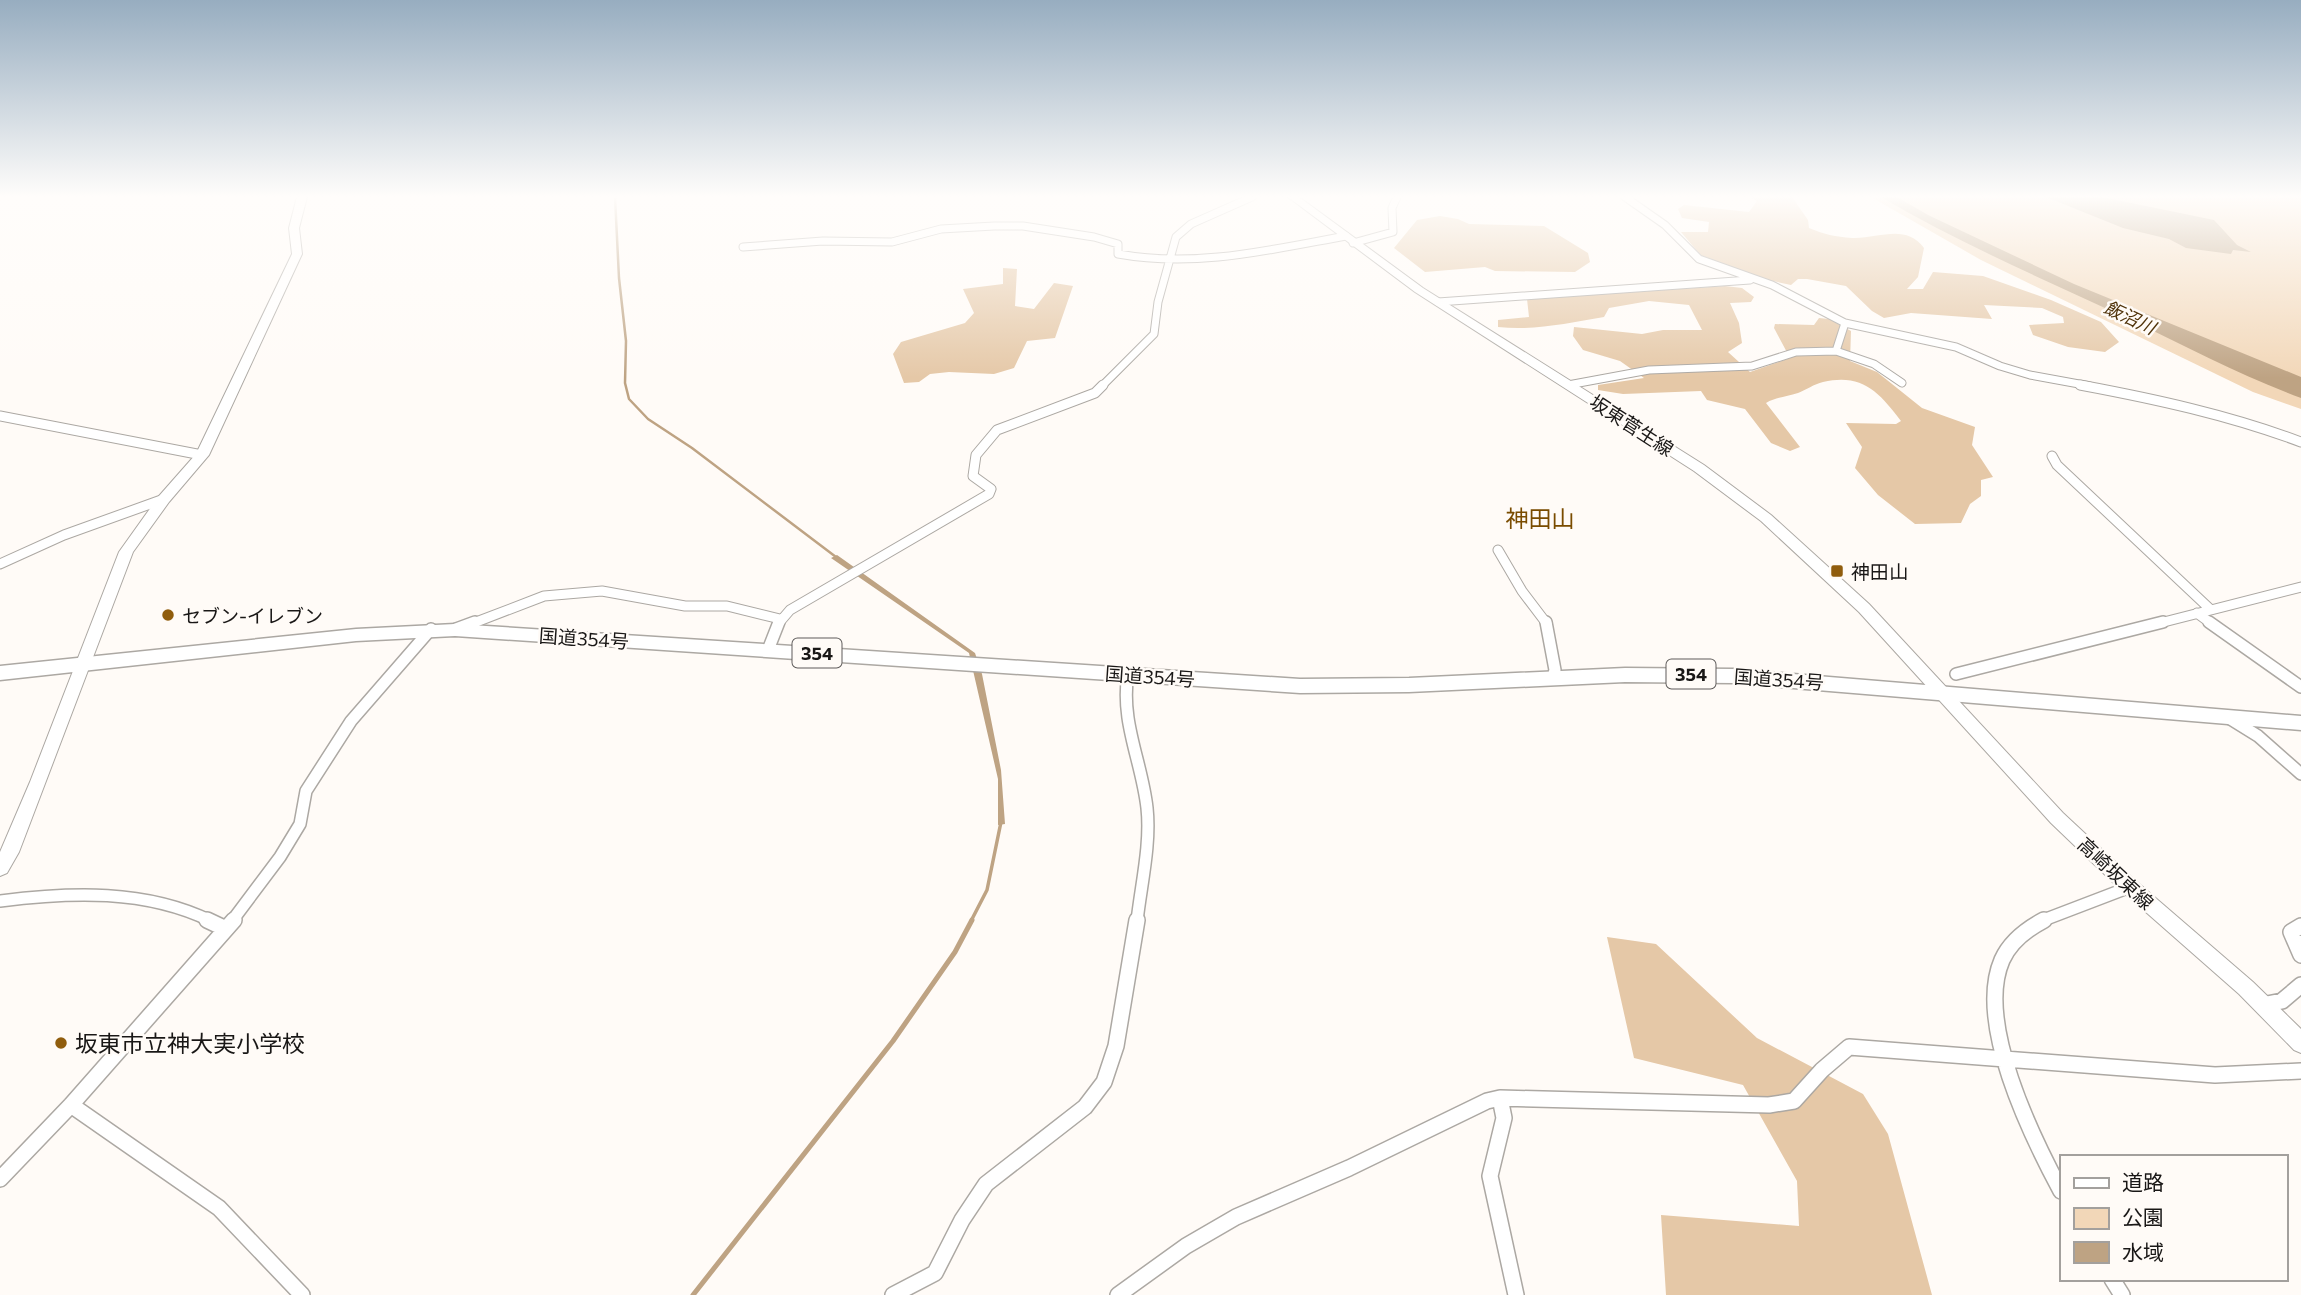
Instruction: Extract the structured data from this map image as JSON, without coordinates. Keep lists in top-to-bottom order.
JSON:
{
  "streets": {
    "highway": ["国道354号", "354"],
    "main road": ["坂東菅生線", "高崎坂東線"]
  },
  "crossings": [
    ["坂東菅生線", "国道354号"],
    ["坂東菅生線", "高崎坂東線"],
    ["国道354号", "高崎坂東線"]
  ],
  "districts": ["神田山"],
  "water": ["飯沼川"],
  "places": {
    "transit": ["神田山"],
    "other": ["セブン-イレブン", "坂東市立神大実小学校"]
  },
  "legend": ["道路", "公園", "水域"]
}
